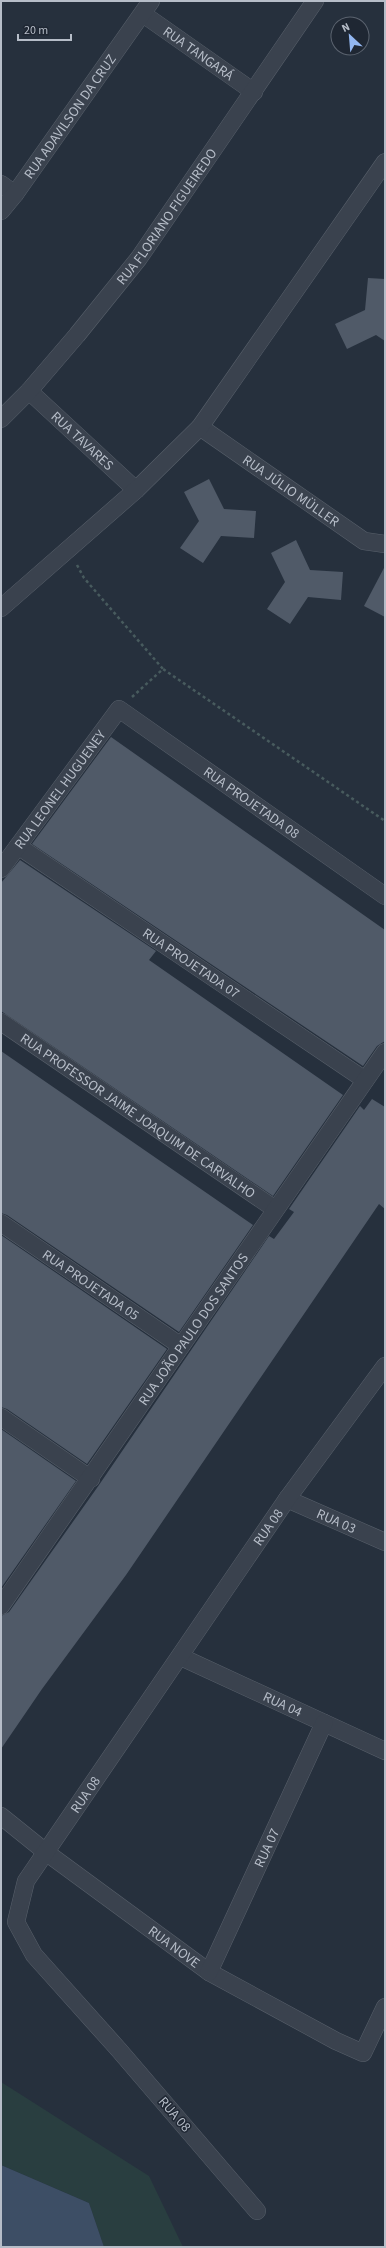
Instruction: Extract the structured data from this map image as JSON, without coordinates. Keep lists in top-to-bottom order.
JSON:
{
  "streets": {
    "street": [
      "RUA TANGARÁ",
      "RUA ADAVILSON DA CRUZ",
      "RUA FLORIANO FIGUEIREDO",
      "RUA TAVARES",
      "RUA JÚLIO MÜLLER",
      "RUA LEONEL HUGUENEY",
      "RUA PROJETADA 08",
      "RUA PROJETADA 07",
      "RUA PROFESSOR JAIME JOAQUIM DE CARVALHO",
      "RUA PROJETADA 05",
      "RUA JOÃO PAULO DOS SANTOS",
      "RUA 03",
      "RUA 08",
      "RUA 04",
      "RUA 07",
      "RUA NOVE"
    ]
  },
  "crossings": [
    ["RUA TANGARÁ", "RUA ADAVILSON DA CRUZ"],
    ["RUA TANGARÁ", "RUA FLORIANO FIGUEIREDO"],
    ["RUA FLORIANO FIGUEIREDO", "RUA TAVARES"],
    ["RUA LEONEL HUGUENEY", "RUA PROJETADA 08"],
    ["RUA LEONEL HUGUENEY", "RUA PROJETADA 07"],
    ["RUA PROJETADA 07", "RUA JOÃO PAULO DOS SANTOS"],
    ["RUA PROFESSOR JAIME JOAQUIM DE CARVALHO", "RUA JOÃO PAULO DOS SANTOS"],
    ["RUA PROJETADA 05", "RUA JOÃO PAULO DOS SANTOS"],
    ["RUA 03", "RUA 08"],
    ["RUA 08", "RUA 04"],
    ["RUA 08", "RUA NOVE"],
    ["RUA 04", "RUA 07"],
    ["RUA 07", "RUA NOVE"]
  ],
  "scale_bar": "20 m",
  "north": "top left"
}
